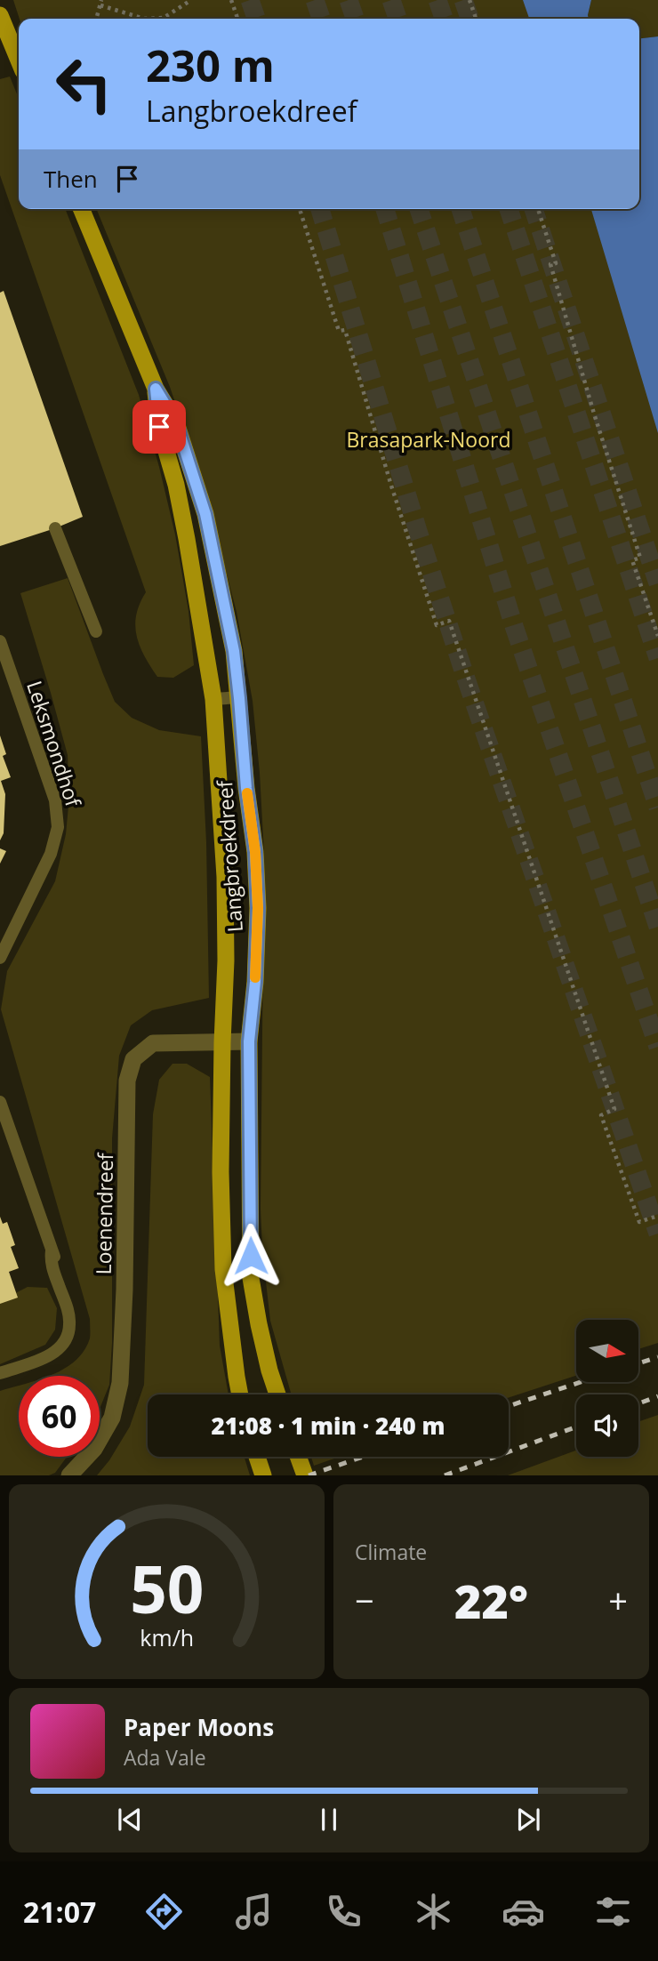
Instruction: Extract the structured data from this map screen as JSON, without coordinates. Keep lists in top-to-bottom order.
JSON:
{
  "streets": {
    "main road": ["Langbroekdreef"],
    "street": ["Loenendreef"],
    "lane": ["Leksmondhof"]
  },
  "crossings": [
    ["Langbroekdreef", "Loenendreef"]
  ],
  "parks": ["Brasapark-Noord"],
  "north": "right",
  "page": {
    "turn": ["230 m", "Langbroekdreef"],
    "then": "Then",
    "limit": "60",
    "trip": "21:08 · 1 min · 240 m",
    "tile": "Climate",
    "heat": ["−", "22°", "+"],
    "song": ["Paper Moons", "Ada Vale"],
    "tabs": "21:07",
    "gauge": ["50", "km/h"]
  }
}
